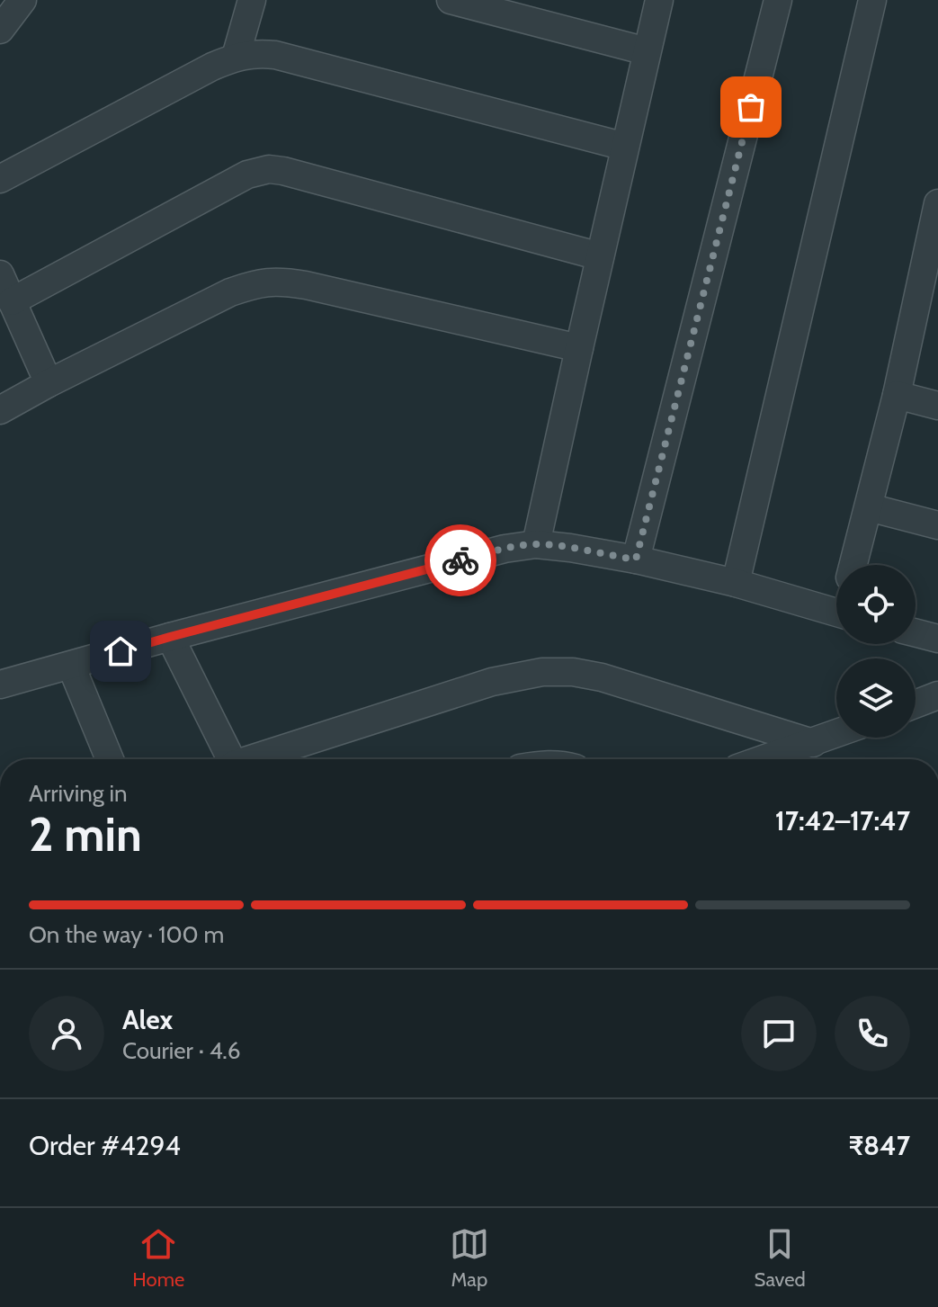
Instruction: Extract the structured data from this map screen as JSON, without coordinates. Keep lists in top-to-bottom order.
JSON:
{
  "page": {
    "heading": ["2 min", "Arriving in", "17:42–17:47"],
    "panel": [
      "Alex",
      "Courier · 4.6",
      "Order #4294",
      "₹847"
    ],
    "bar": "On the way · 100 m",
    "tabs": ["Home", "Map", "Saved"]
  }
}
